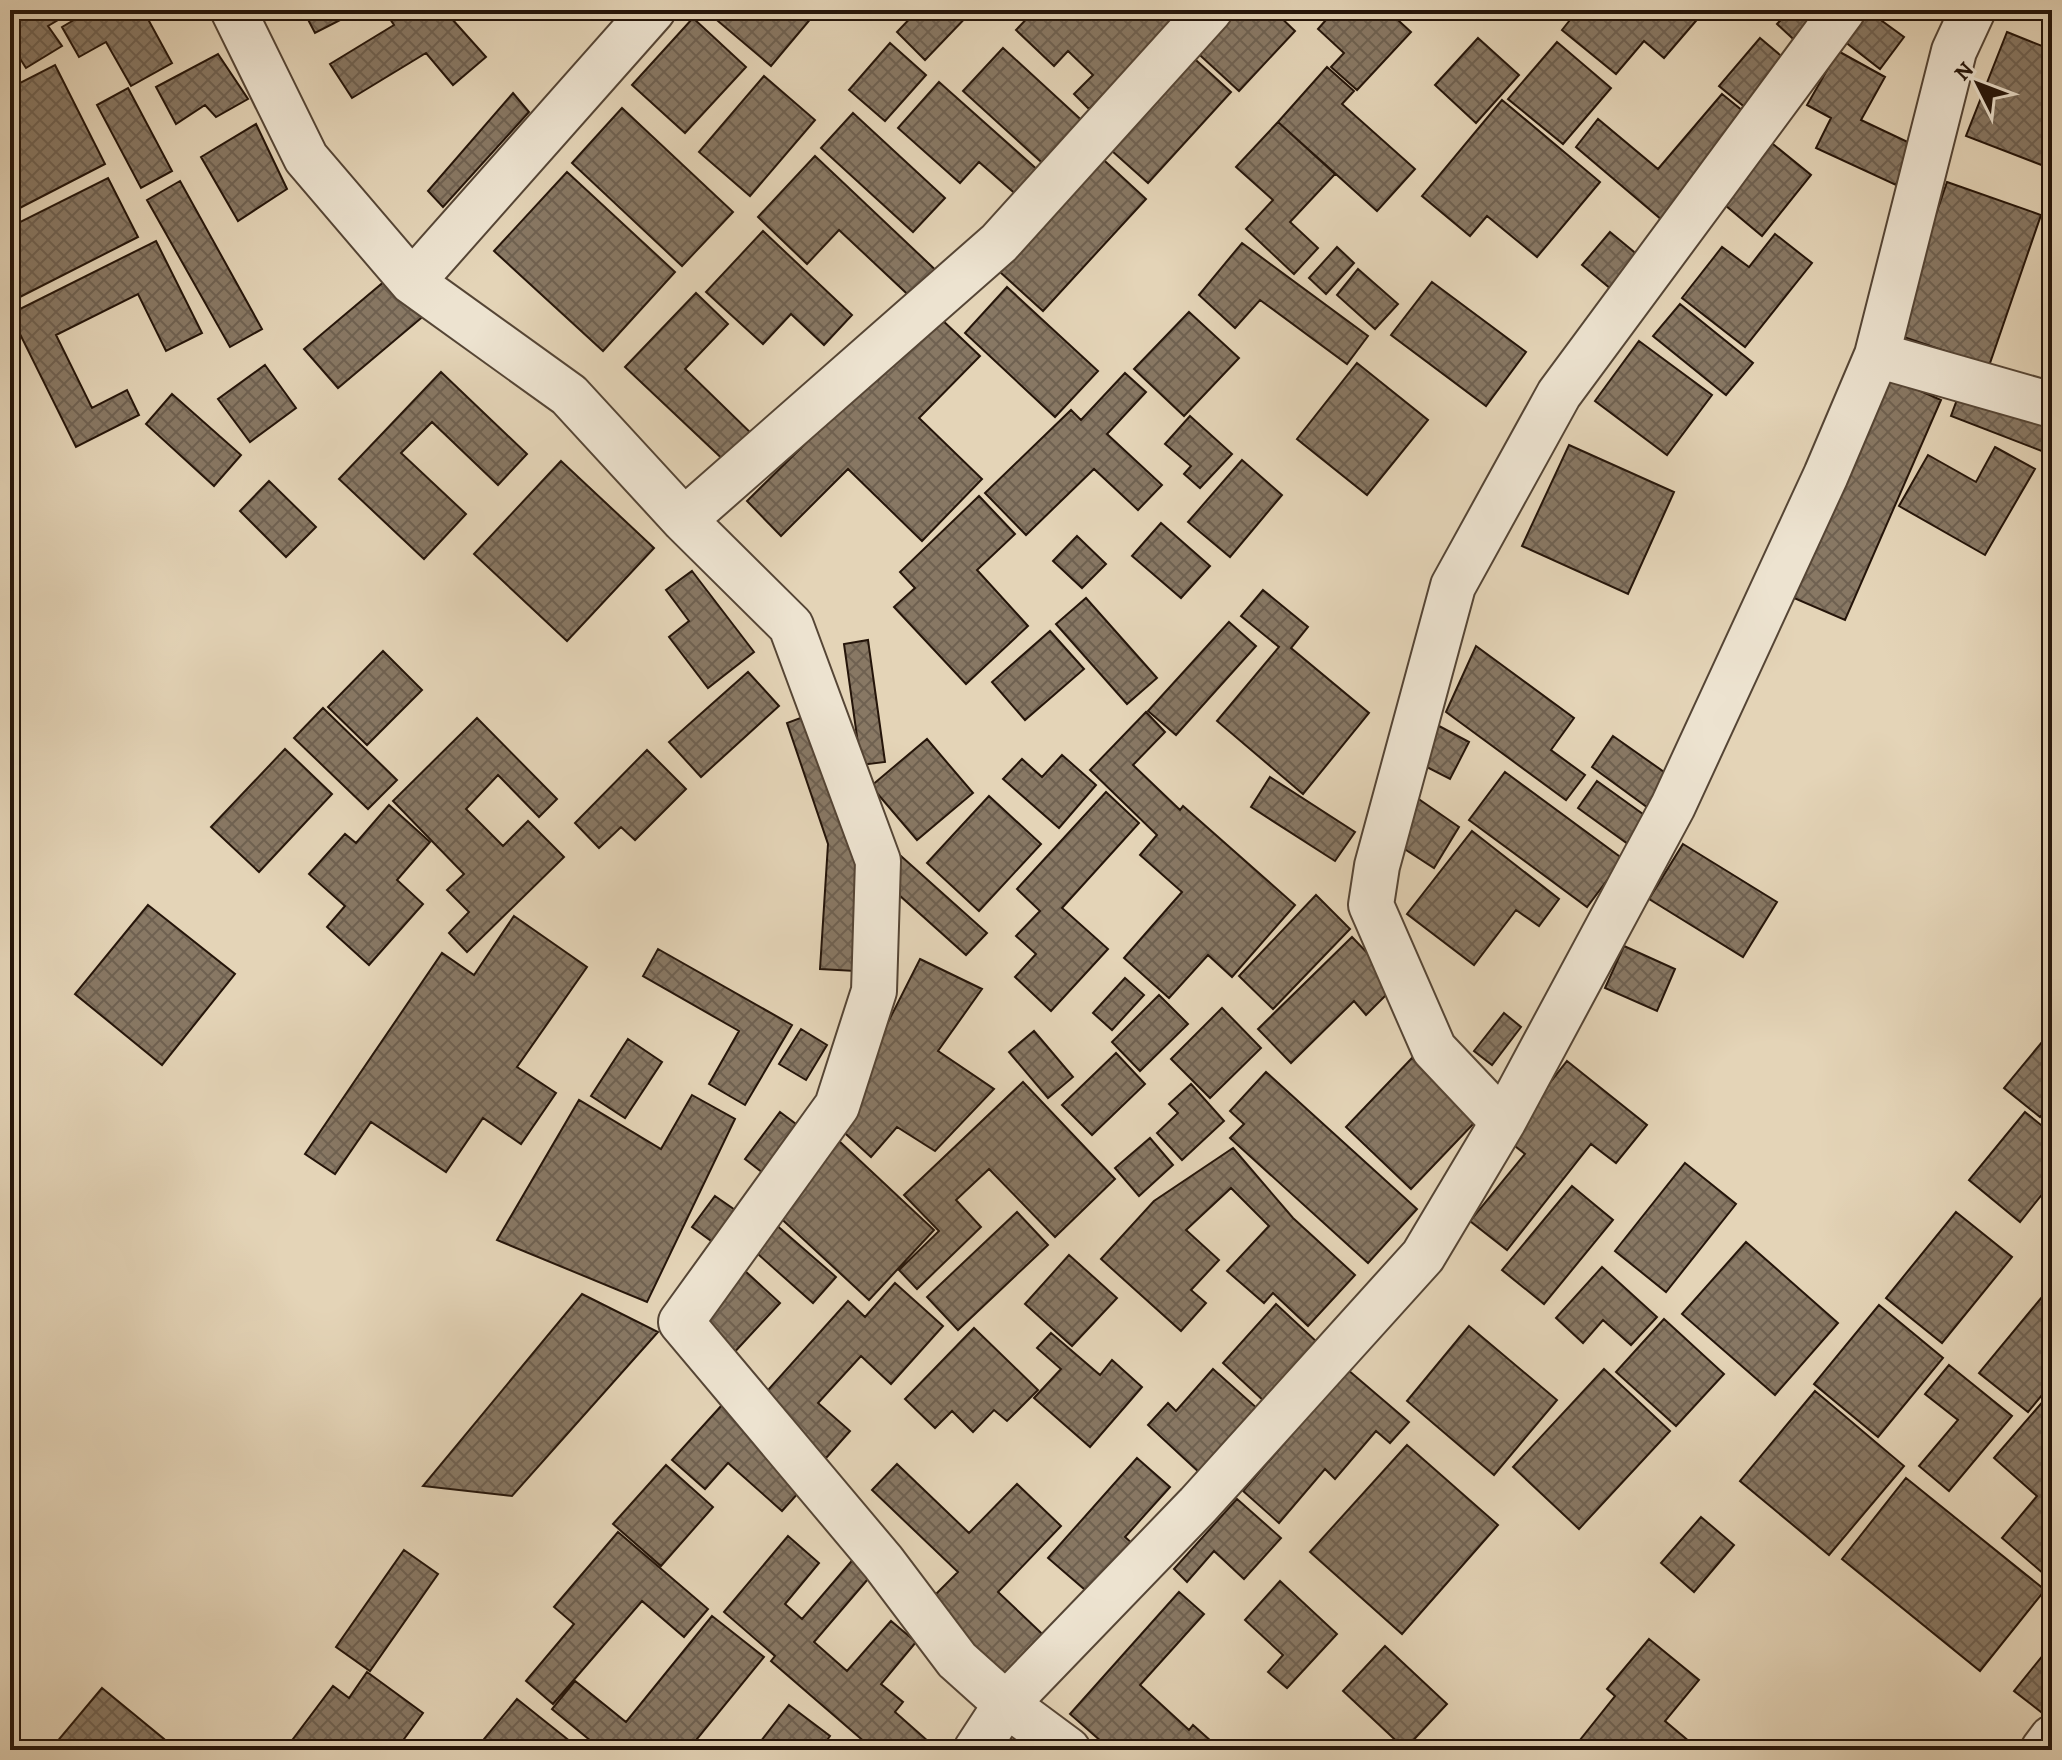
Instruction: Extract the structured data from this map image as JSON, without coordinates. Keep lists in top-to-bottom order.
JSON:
{
  "north": "top left"
}
